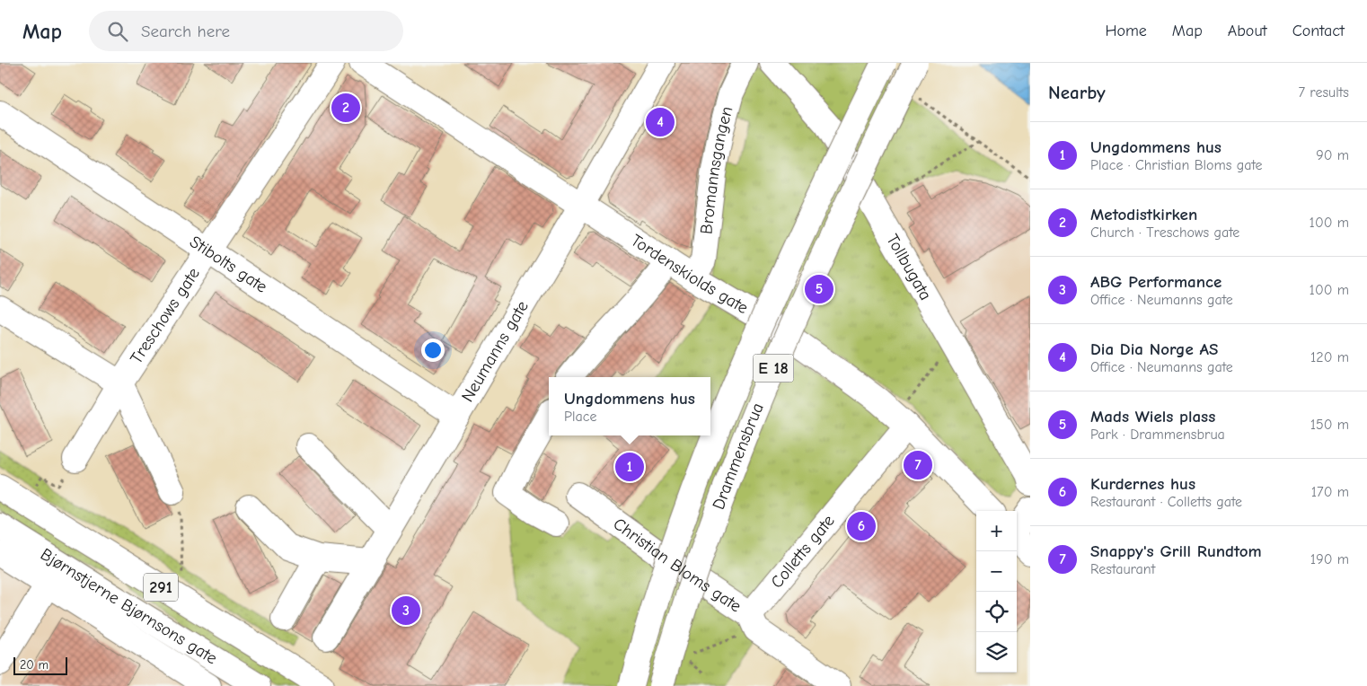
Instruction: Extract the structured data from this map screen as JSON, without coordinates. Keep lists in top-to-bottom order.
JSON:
{
  "streets": {
    "main road": [
      "Bromannsgangen",
      "Stibolts gate",
      "Tollbugata",
      "Tordenskiolds gate",
      "Treschows gate",
      "Neumanns gate",
      "E 18",
      "Drammensbrua",
      "Colletts gate",
      "Christian Bloms gate",
      "291",
      "Bjørnstjerne Bjørnsons gate"
    ]
  },
  "crossings": [
    ["Bromannsgangen", "Tordenskiolds gate"],
    ["Stibolts gate", "Treschows gate"],
    ["Stibolts gate", "Neumanns gate"],
    ["Tordenskiolds gate", "Neumanns gate"],
    ["Tordenskiolds gate", "Colletts gate"],
    ["Colletts gate", "Christian Bloms gate"]
  ],
  "scale_bar": "20 m",
  "page": {
    "header": "Map",
    "search": "Search here",
    "nav": [
      "Home",
      "Map",
      "About",
      "Contact"
    ],
    "heading": ["Nearby", "7 results"],
    "pins": [
      "2",
      "4",
      "5",
      "7",
      "1",
      "6",
      "3"
    ],
    "list": [
      {
        "mark": "1",
        "name": "Ungdommens hus",
        "note": "Place · Christian Bloms gate",
        "value": "90 m"
      },
      {
        "mark": "2",
        "name": "Metodistkirken",
        "note": "Church · Treschows gate",
        "value": "100 m"
      },
      {
        "mark": "3",
        "name": "ABG Performance",
        "note": "Office · Neumanns gate",
        "value": "100 m"
      },
      {
        "mark": "4",
        "name": "Dia Dia Norge AS",
        "note": "Office · Neumanns gate",
        "value": "120 m"
      },
      {
        "mark": "5",
        "name": "Mads Wiels plass",
        "note": "Park · Drammensbrua",
        "value": "150 m"
      },
      {
        "mark": "6",
        "name": "Kurdernes hus",
        "note": "Restaurant · Colletts gate",
        "value": "170 m"
      },
      {
        "mark": "7",
        "name": "Snappy's Grill Rundtom",
        "note": "Restaurant",
        "value": "190 m"
      }
    ],
    "popup": ["Ungdommens hus", "Place"],
    "map_buttons": ["+", "−"],
    "scale": "20 m"
  }
}
